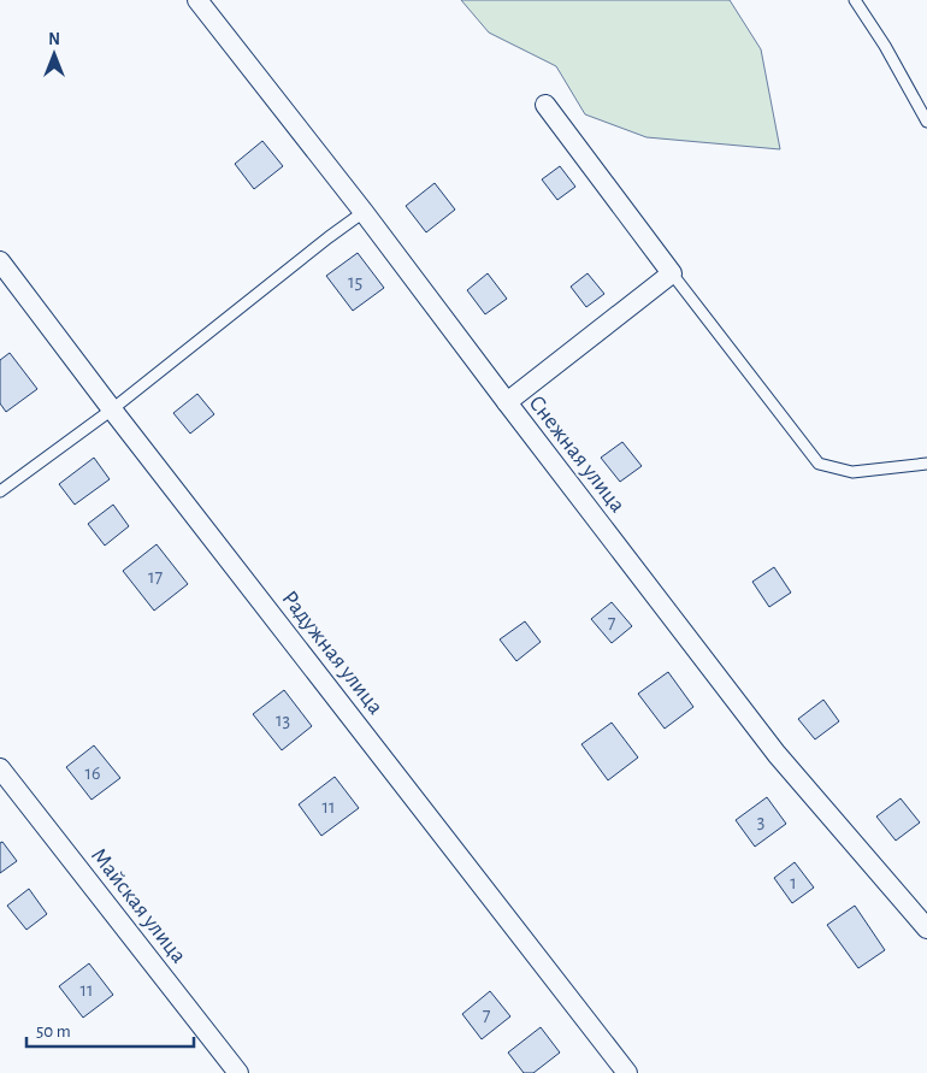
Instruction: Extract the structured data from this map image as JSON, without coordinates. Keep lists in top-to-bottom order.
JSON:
{
  "streets": {
    "street": ["Снежная улица", "Радужная улица", "Майская улица"]
  },
  "house_numbers": [
    "15",
    "17",
    "7",
    "13",
    "16",
    "11",
    "3",
    "1",
    "11",
    "7"
  ],
  "scale_bar": "50 m",
  "north": "top"
}
